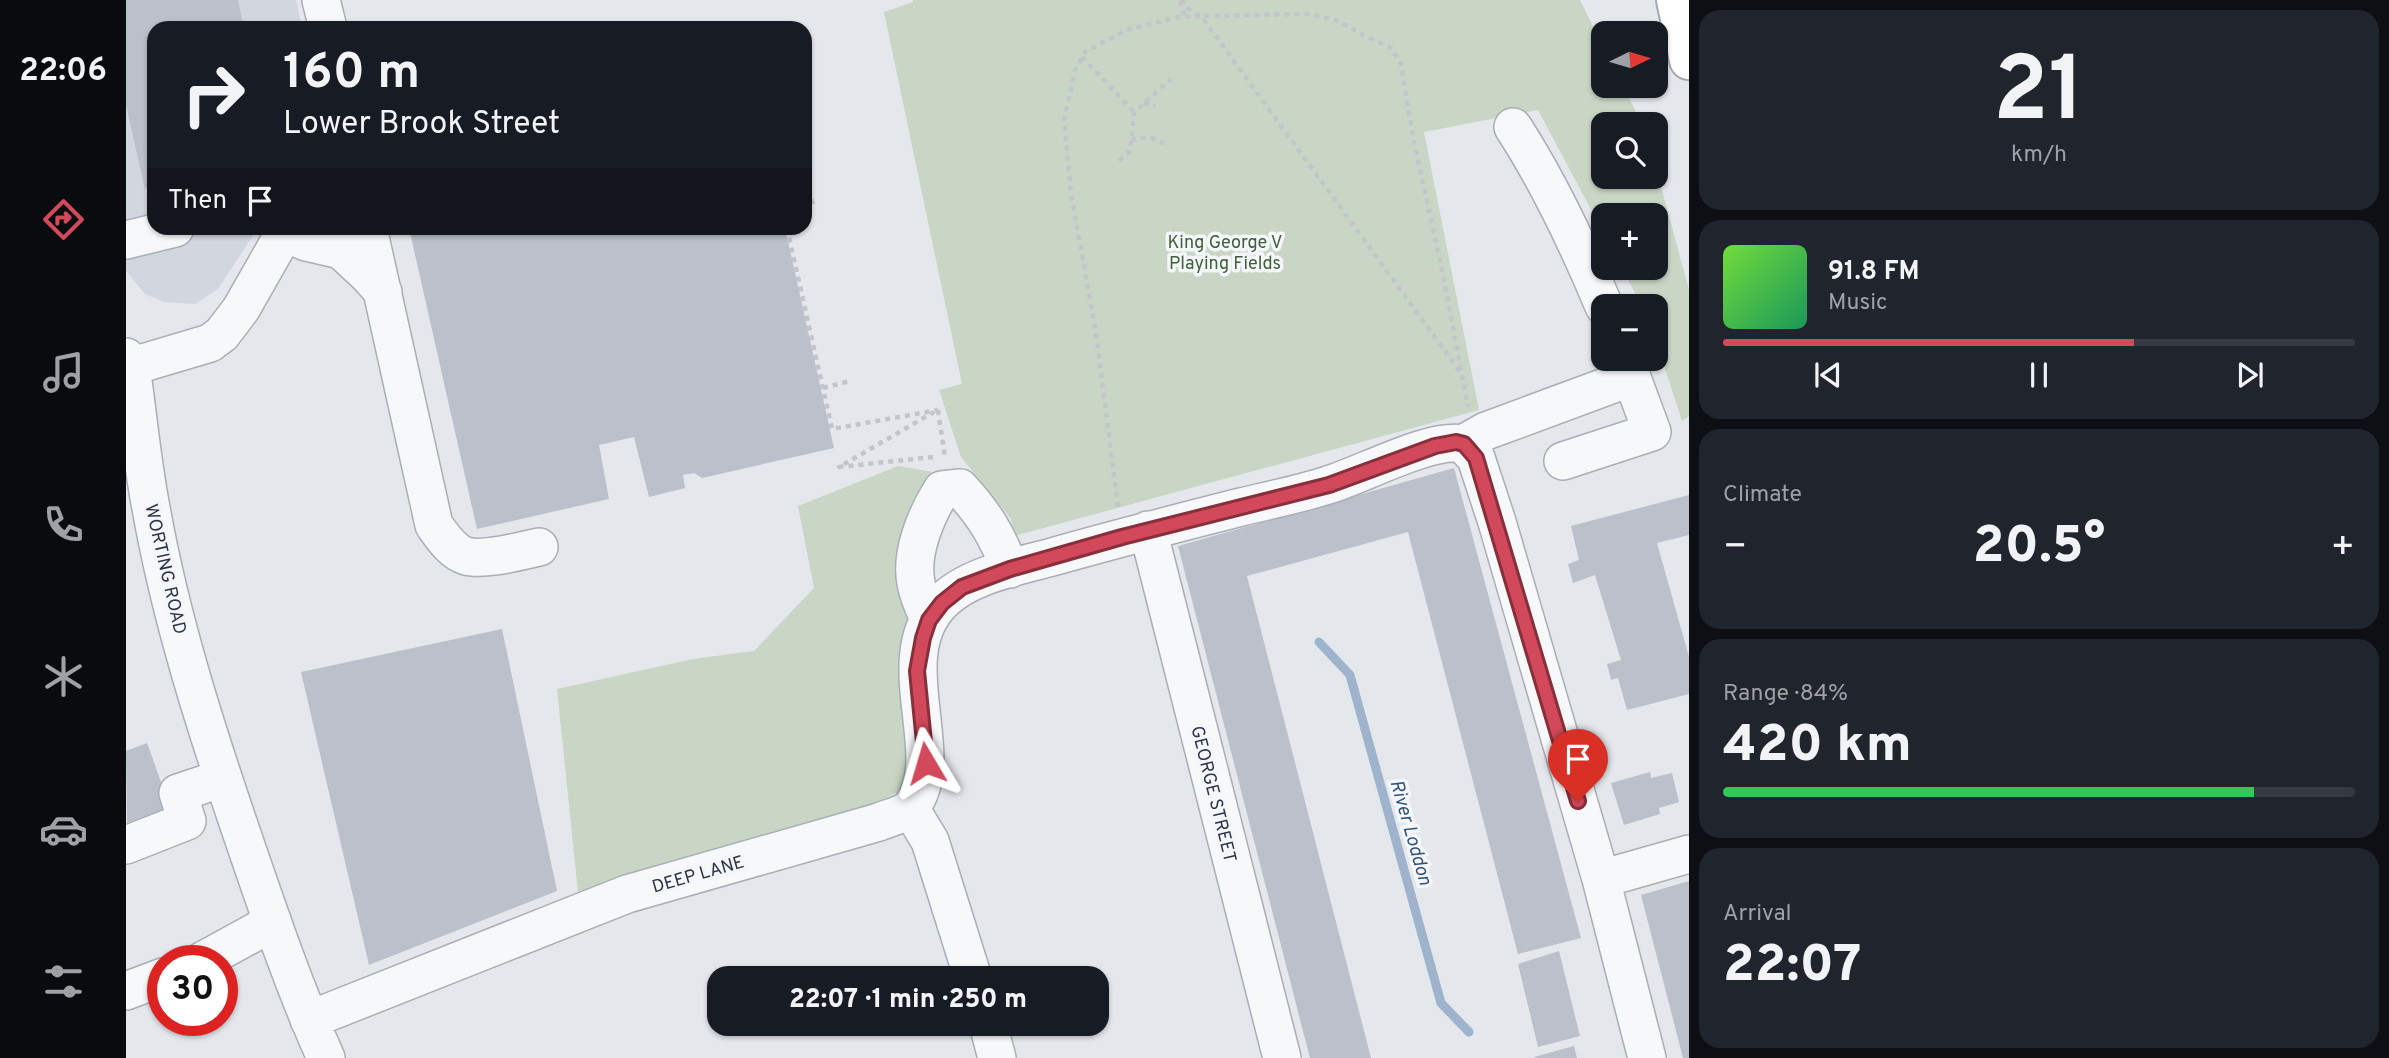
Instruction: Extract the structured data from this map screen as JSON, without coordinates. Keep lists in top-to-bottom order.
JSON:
{
  "streets": {
    "street": ["WORTING ROAD", "GEORGE STREET", "DEEP LANE"]
  },
  "crossings": [
    ["WORTING ROAD", "DEEP LANE"]
  ],
  "water": ["River Loddon"],
  "parks": ["King George V Playing Fields"],
  "north": "right",
  "page": {
    "tabs": "22:06",
    "tile": [
      ["21", "km/h"],
      "Climate",
      ["Range · 84%", "420 km"],
      ["Arrival", "22:07"]
    ],
    "map_buttons": ["+", "−"],
    "turn": ["160 m", "Lower Brook Street"],
    "then": "Then",
    "song": ["91.8 FM", "Music"],
    "heat": ["−", "20.5°", "+"],
    "limit": "30",
    "trip": "22:07 · 1 min · 250 m"
  }
}
